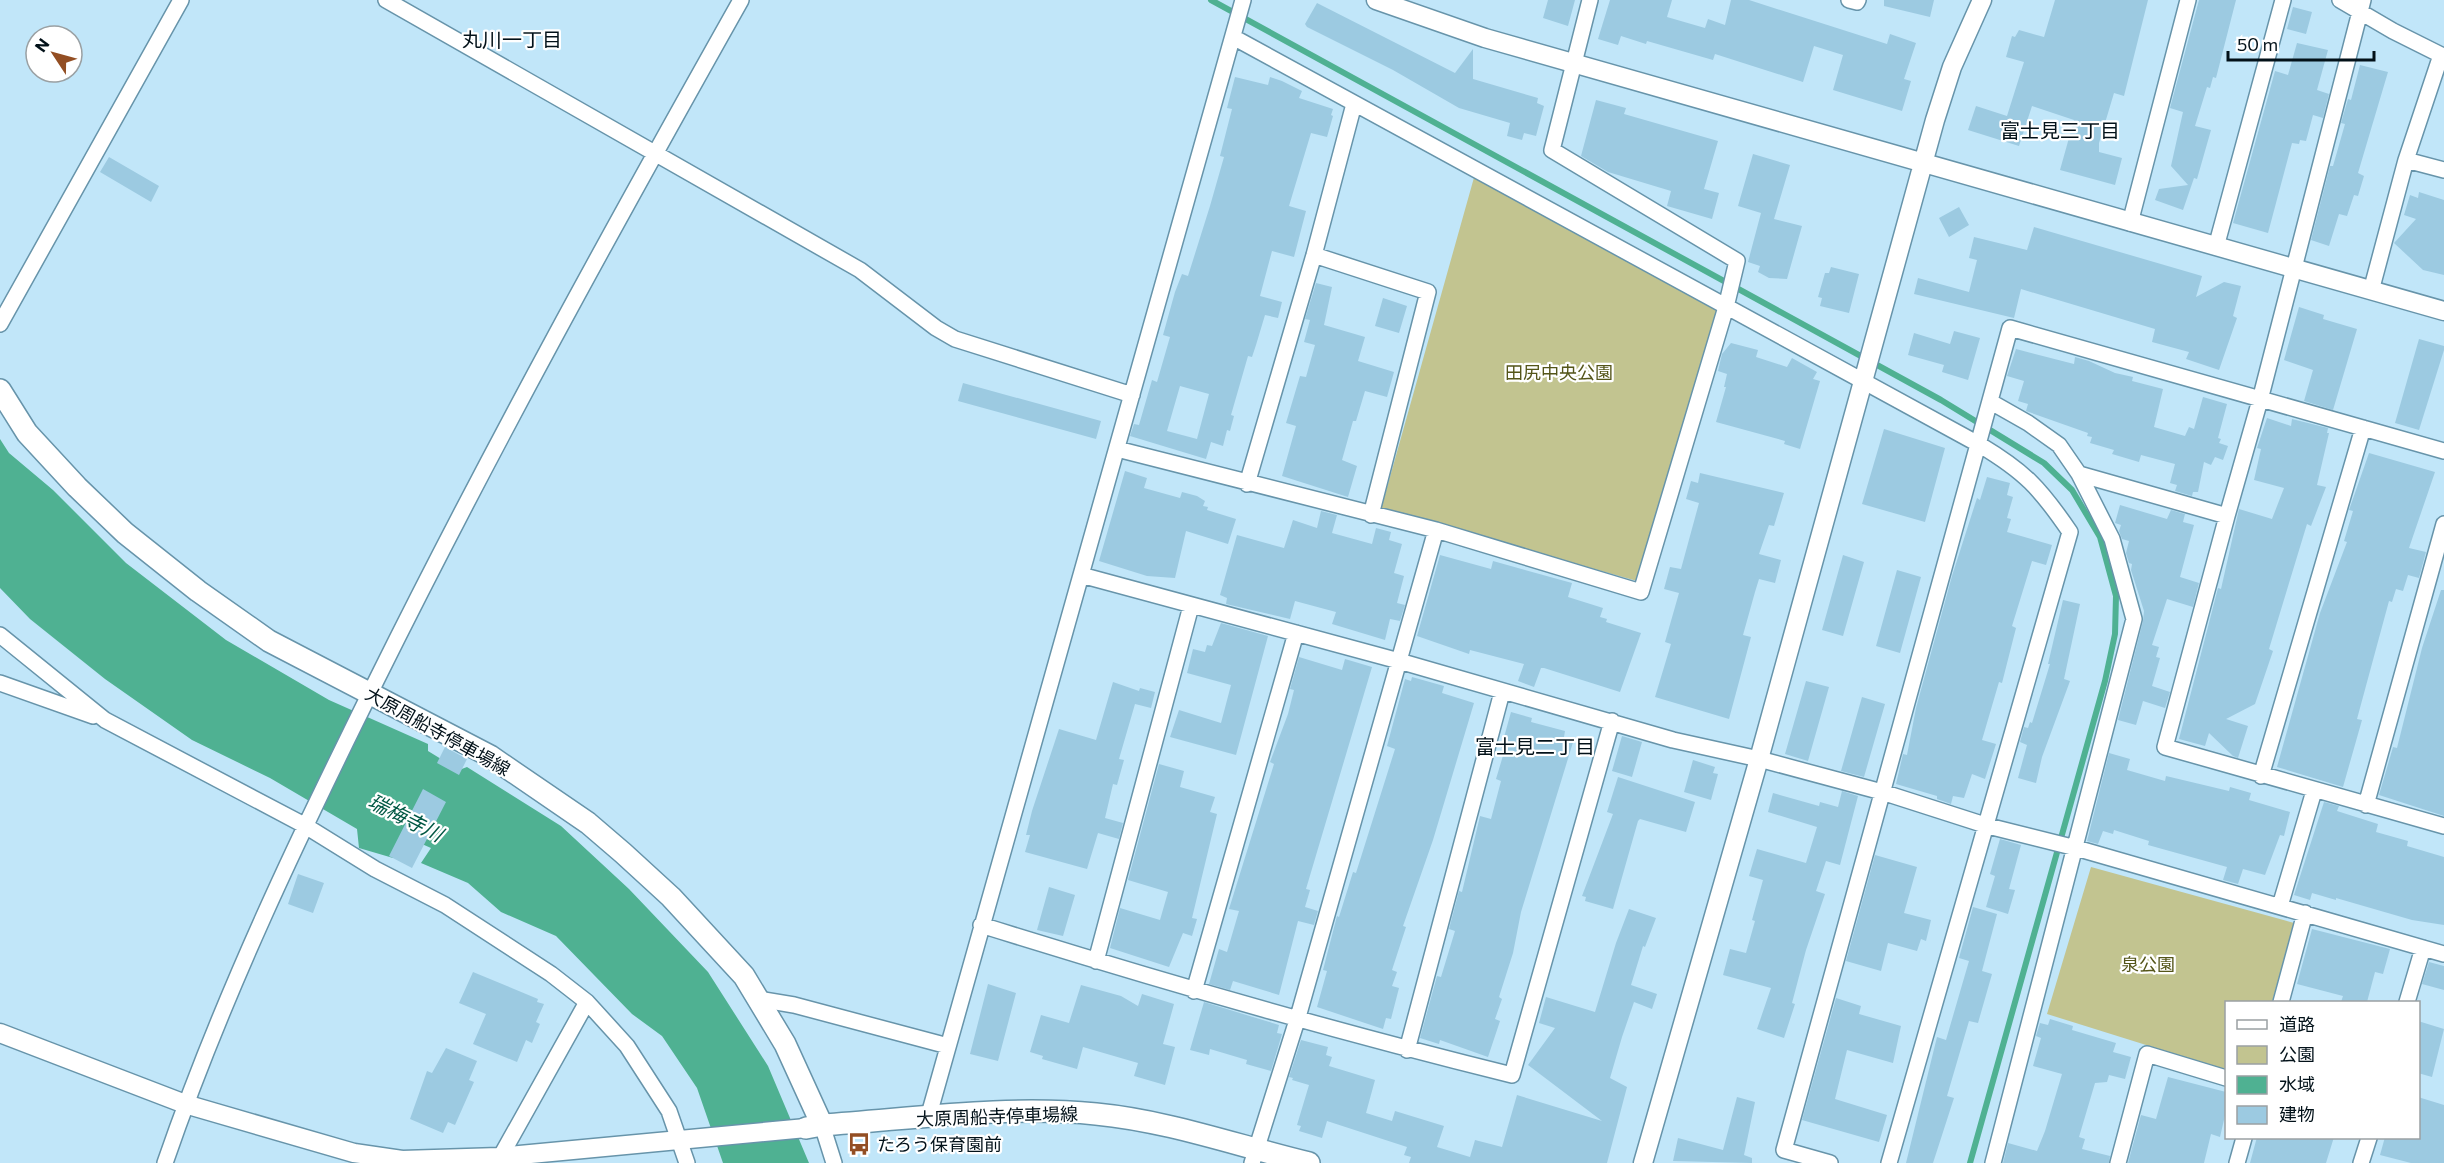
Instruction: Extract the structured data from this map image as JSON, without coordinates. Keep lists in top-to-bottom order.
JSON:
{
  "streets": {
    "main road": ["大原周船寺停車場線"]
  },
  "districts": ["丸川一丁目", "富士見三丁目", "富士見二丁目"],
  "water": ["瑞梅寺川"],
  "parks": ["田尻中央公園", "泉公園"],
  "places": {
    "bus stop": ["たろう保育園前"]
  },
  "legend": [
    "道路",
    "公園",
    "水域",
    "建物"
  ],
  "scale_bar": "50 m",
  "north": "top left"
}
